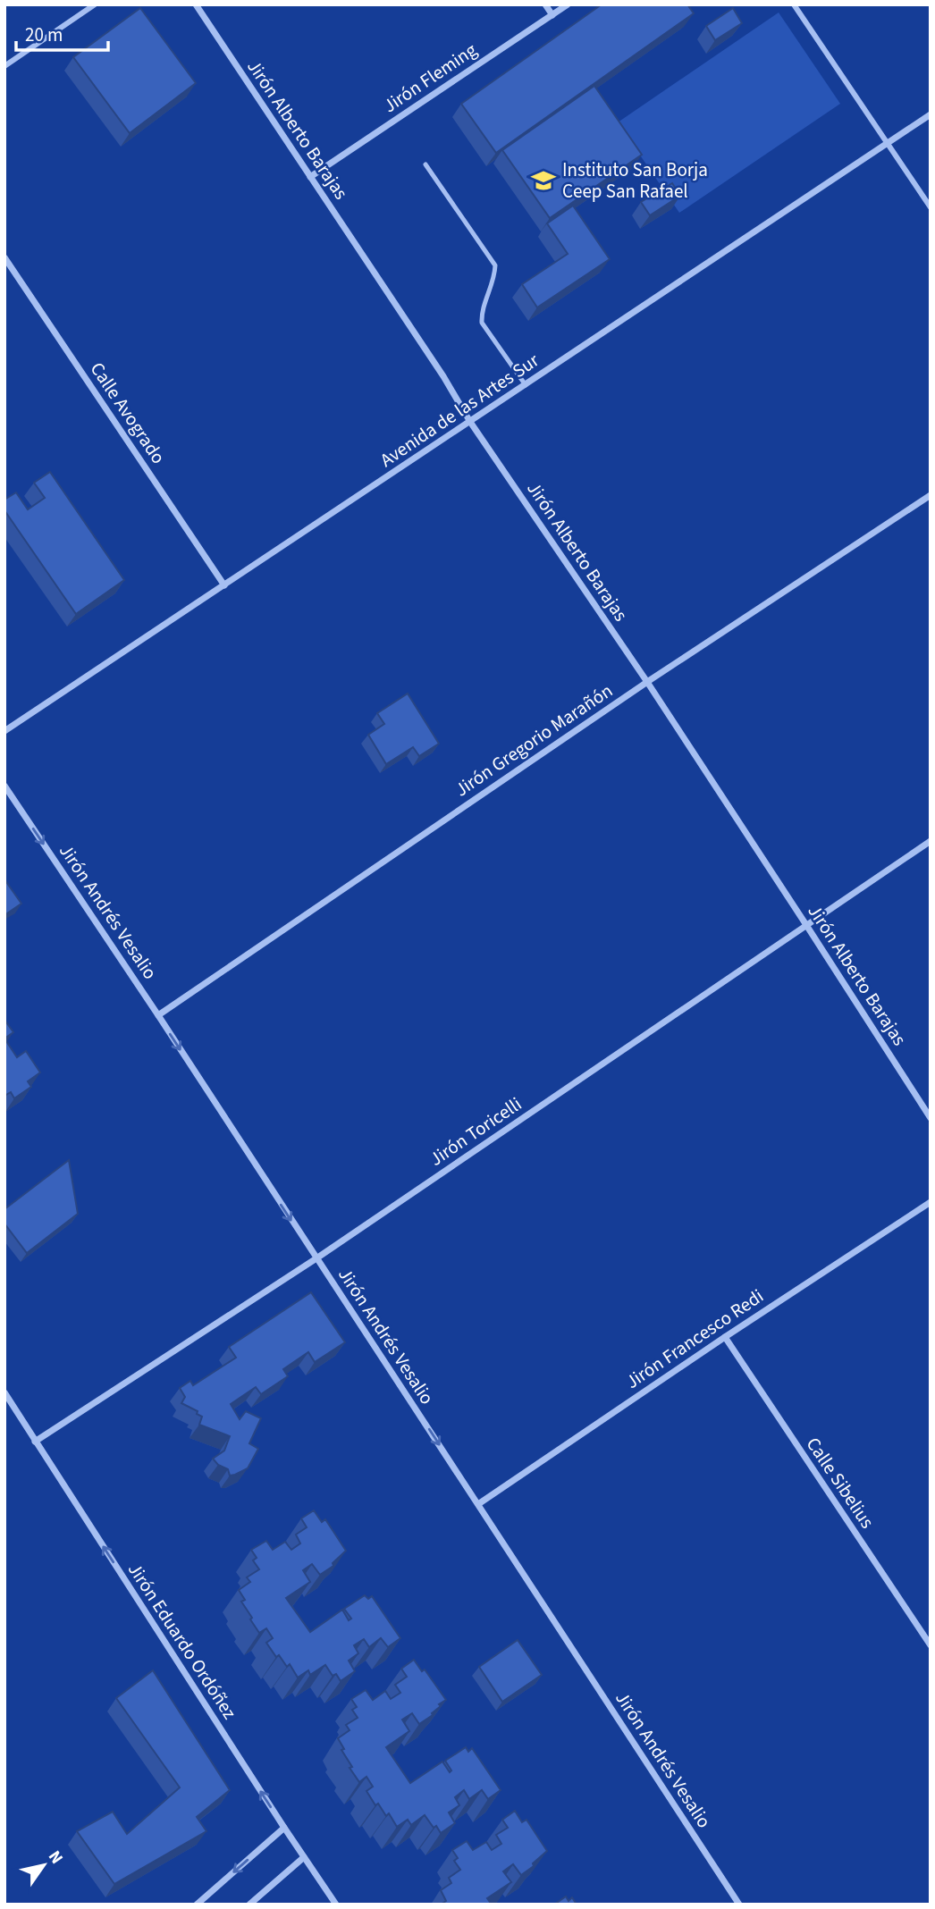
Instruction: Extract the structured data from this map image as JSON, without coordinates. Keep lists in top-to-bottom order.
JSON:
{
  "streets": {
    "street": [
      "Jirón Fleming",
      "Jirón Alberto Barajas",
      "Avenida de las Artes Sur",
      "Calle Avogrado",
      "Jirón Gregorio Marañón",
      "Jirón Andrés Vesalio",
      "Jirón Toricelli",
      "Jirón Francesco Redi",
      "Calle Sibelius",
      "Jirón Eduardo Ordóñez"
    ]
  },
  "crossings": [
    ["Jirón Fleming", "Jirón Alberto Barajas"],
    ["Jirón Alberto Barajas", "Avenida de las Artes Sur"],
    ["Jirón Alberto Barajas", "Jirón Gregorio Marañón"],
    ["Jirón Alberto Barajas", "Jirón Toricelli"],
    ["Avenida de las Artes Sur", "Calle Avogrado"],
    ["Jirón Gregorio Marañón", "Jirón Andrés Vesalio"],
    ["Jirón Andrés Vesalio", "Jirón Toricelli"],
    ["Jirón Andrés Vesalio", "Jirón Francesco Redi"],
    ["Jirón Toricelli", "Jirón Eduardo Ordóñez"],
    ["Jirón Francesco Redi", "Calle Sibelius"]
  ],
  "one_way": ["Jirón Andrés Vesalio", "Jirón Eduardo Ordóñez"],
  "places": {
    "school or university": ["Instituto San Borja Ceep San Rafael"]
  },
  "scale_bar": "20 m",
  "north": "top right"
}
